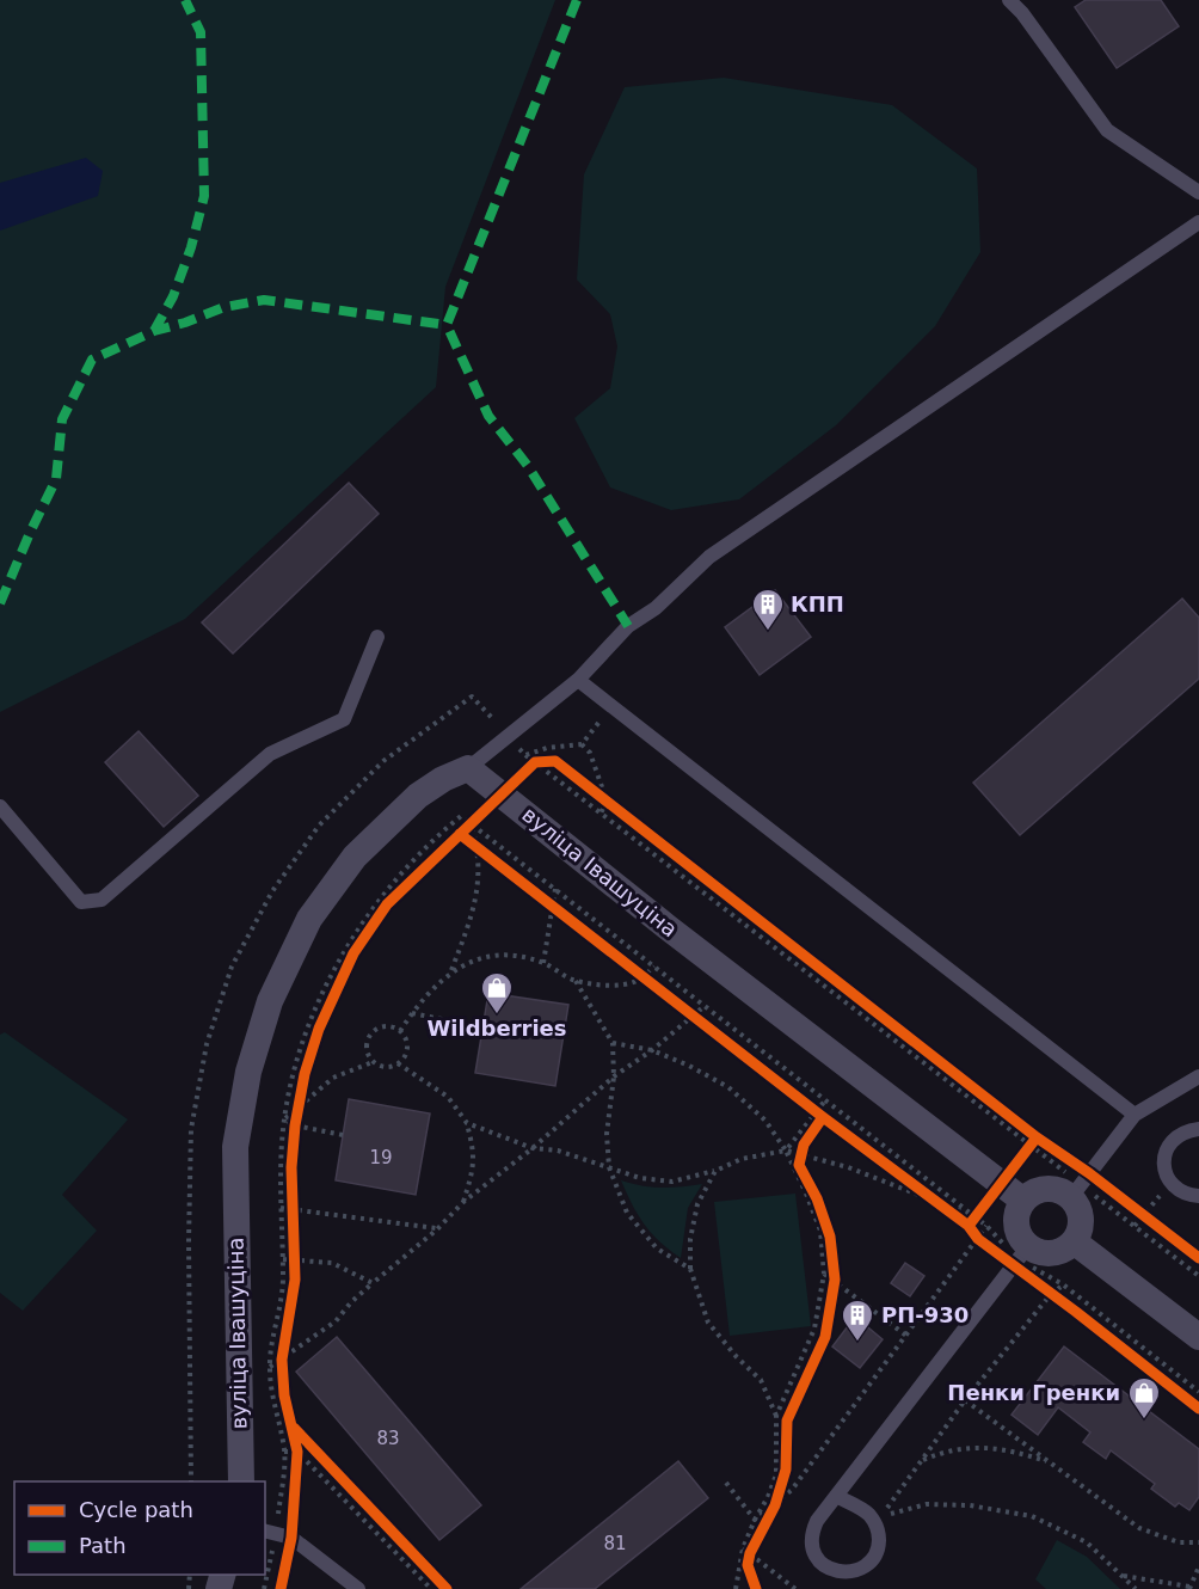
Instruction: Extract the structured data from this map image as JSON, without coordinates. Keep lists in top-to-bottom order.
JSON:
{
  "streets": {
    "street": ["вуліца Івашуціна"]
  },
  "places": {
    "building": ["КПП", "РП-930"],
    "shop": ["Wildberries", "Пенки Гренки"]
  },
  "house_numbers": ["19", "83", "81"],
  "legend": ["Cycle path", "Path"]
}
